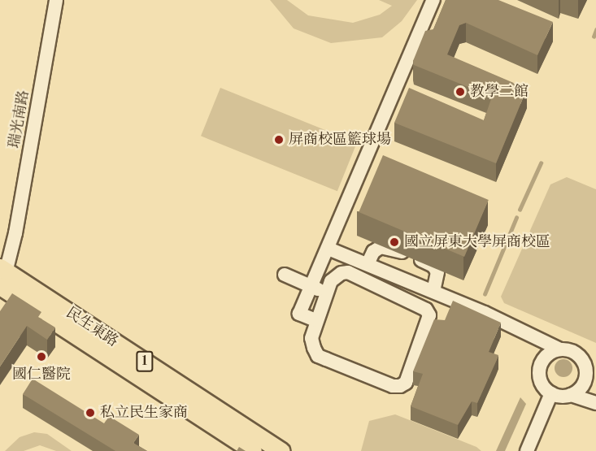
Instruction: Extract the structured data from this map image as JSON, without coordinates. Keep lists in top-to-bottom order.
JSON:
{
  "streets": {
    "main road": ["民生東路", "1"],
    "street": ["瑞光南路"]
  },
  "crossings": [
    ["瑞光南路", "民生東路"]
  ],
  "places": [
    "教學二館",
    "屏商校區籃球場",
    "國立屏東大學屏商校區",
    "國仁醫院",
    "私立民生家商"
  ]
}
